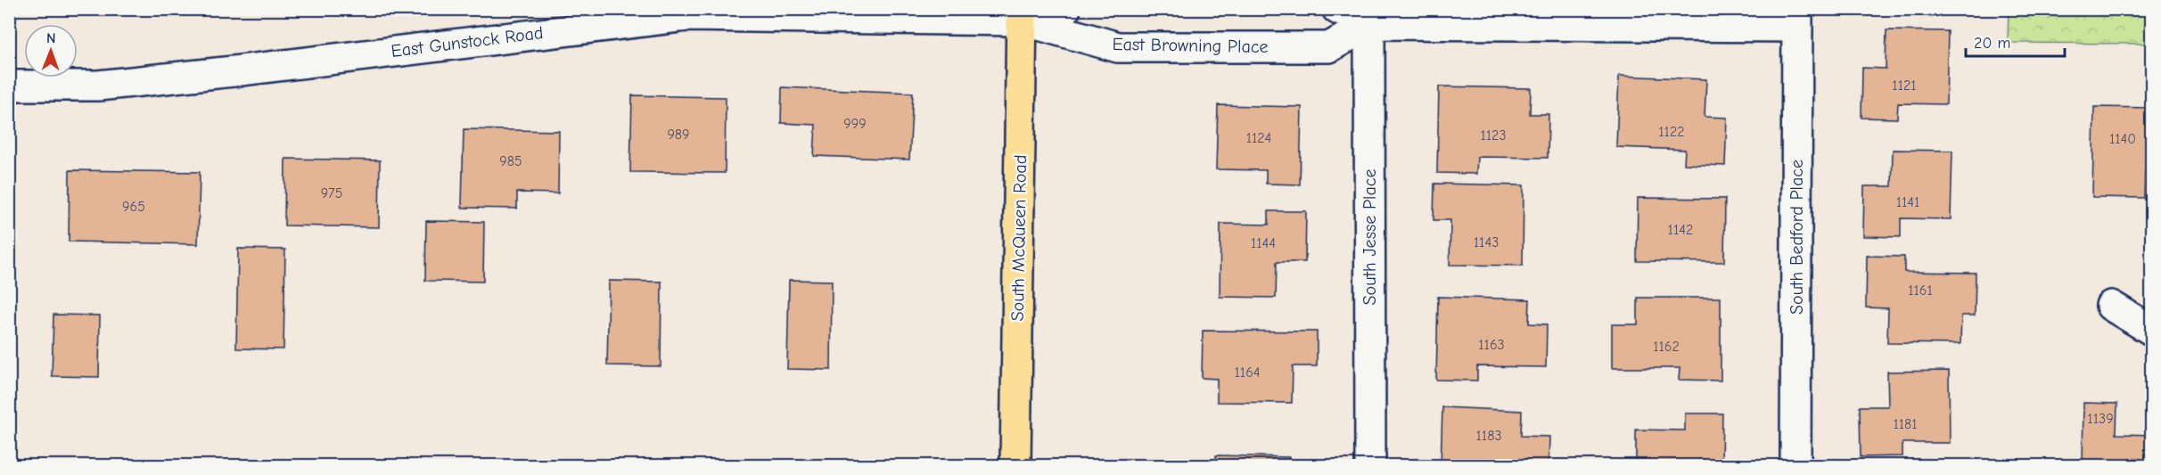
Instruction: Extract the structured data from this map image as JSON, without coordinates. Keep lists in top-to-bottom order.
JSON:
{
  "streets": {
    "main road": ["South McQueen Road"],
    "street": [
      "East Gunstock Road",
      "East Browning Place",
      "South Jesse Place",
      "South Bedford Place"
    ]
  },
  "crossings": [
    ["East Gunstock Road", "East Browning Place"],
    ["East Gunstock Road", "South McQueen Road"],
    ["East Browning Place", "South Jesse Place"],
    ["East Browning Place", "South McQueen Road"]
  ],
  "house_numbers": [
    "1121",
    "999",
    "1122",
    "989",
    "1123",
    "1124",
    "1140",
    "985",
    "975",
    "1141",
    "965",
    "1142",
    "1143",
    "1144",
    "1161",
    "1163",
    "1162",
    "1164",
    "1139",
    "1181",
    "1183"
  ],
  "scale_bar": "20 m",
  "north": "top"
}
